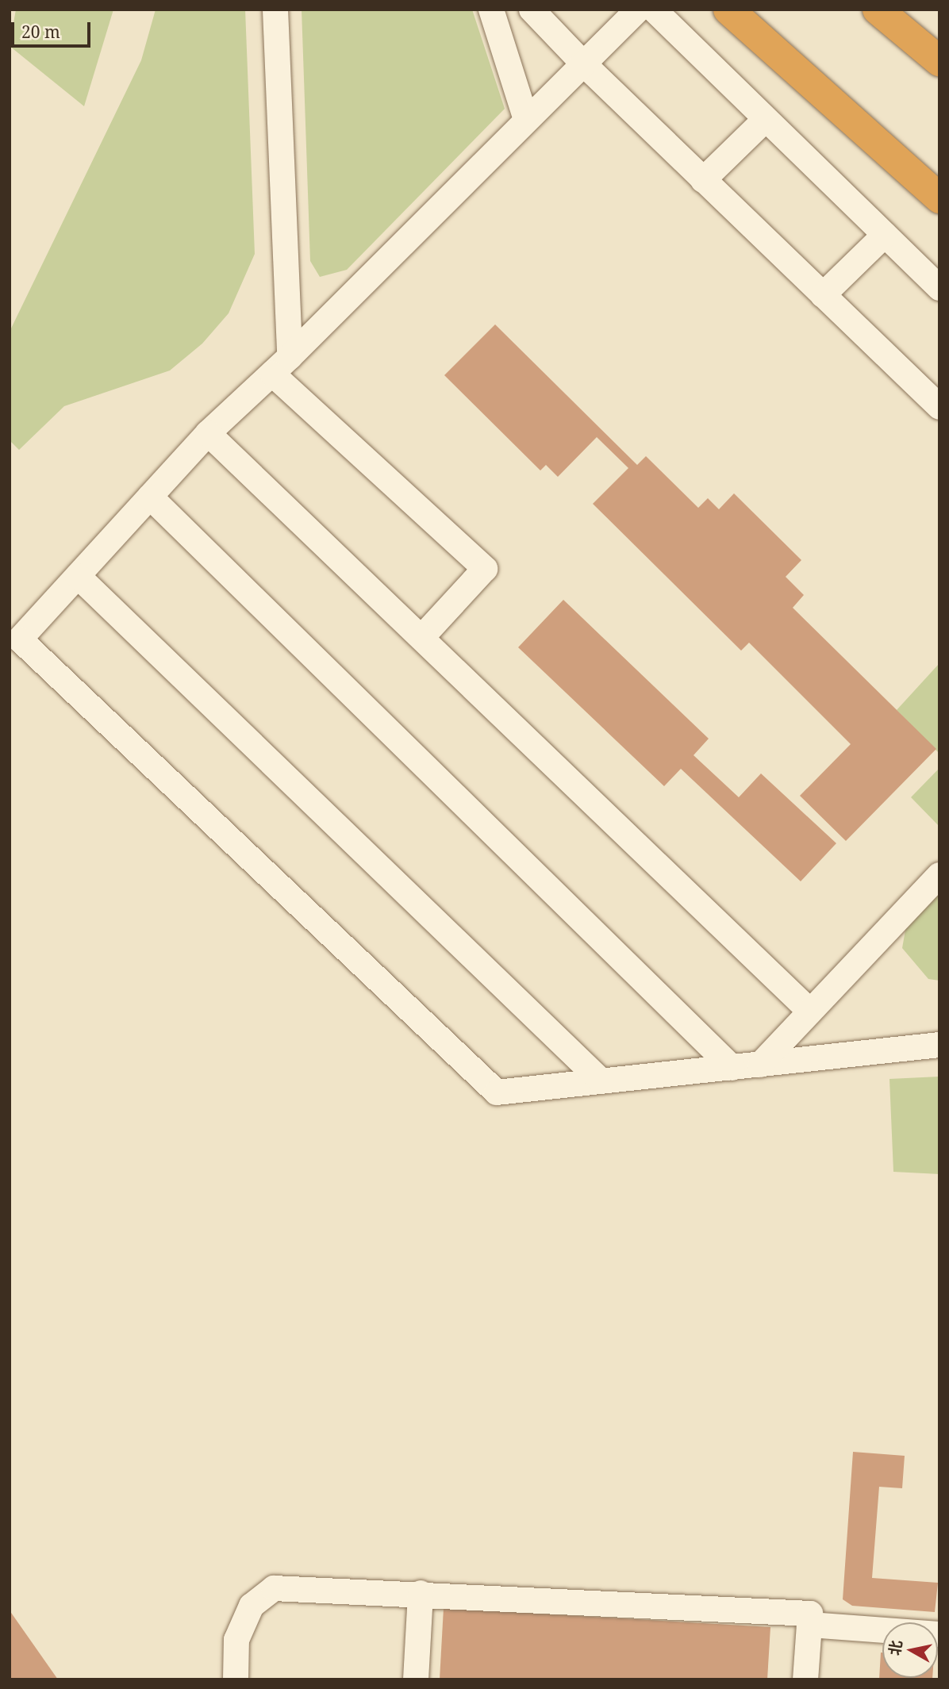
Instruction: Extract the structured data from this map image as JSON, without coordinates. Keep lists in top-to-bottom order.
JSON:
{
  "scale_bar": "20 m",
  "north": "left"
}
